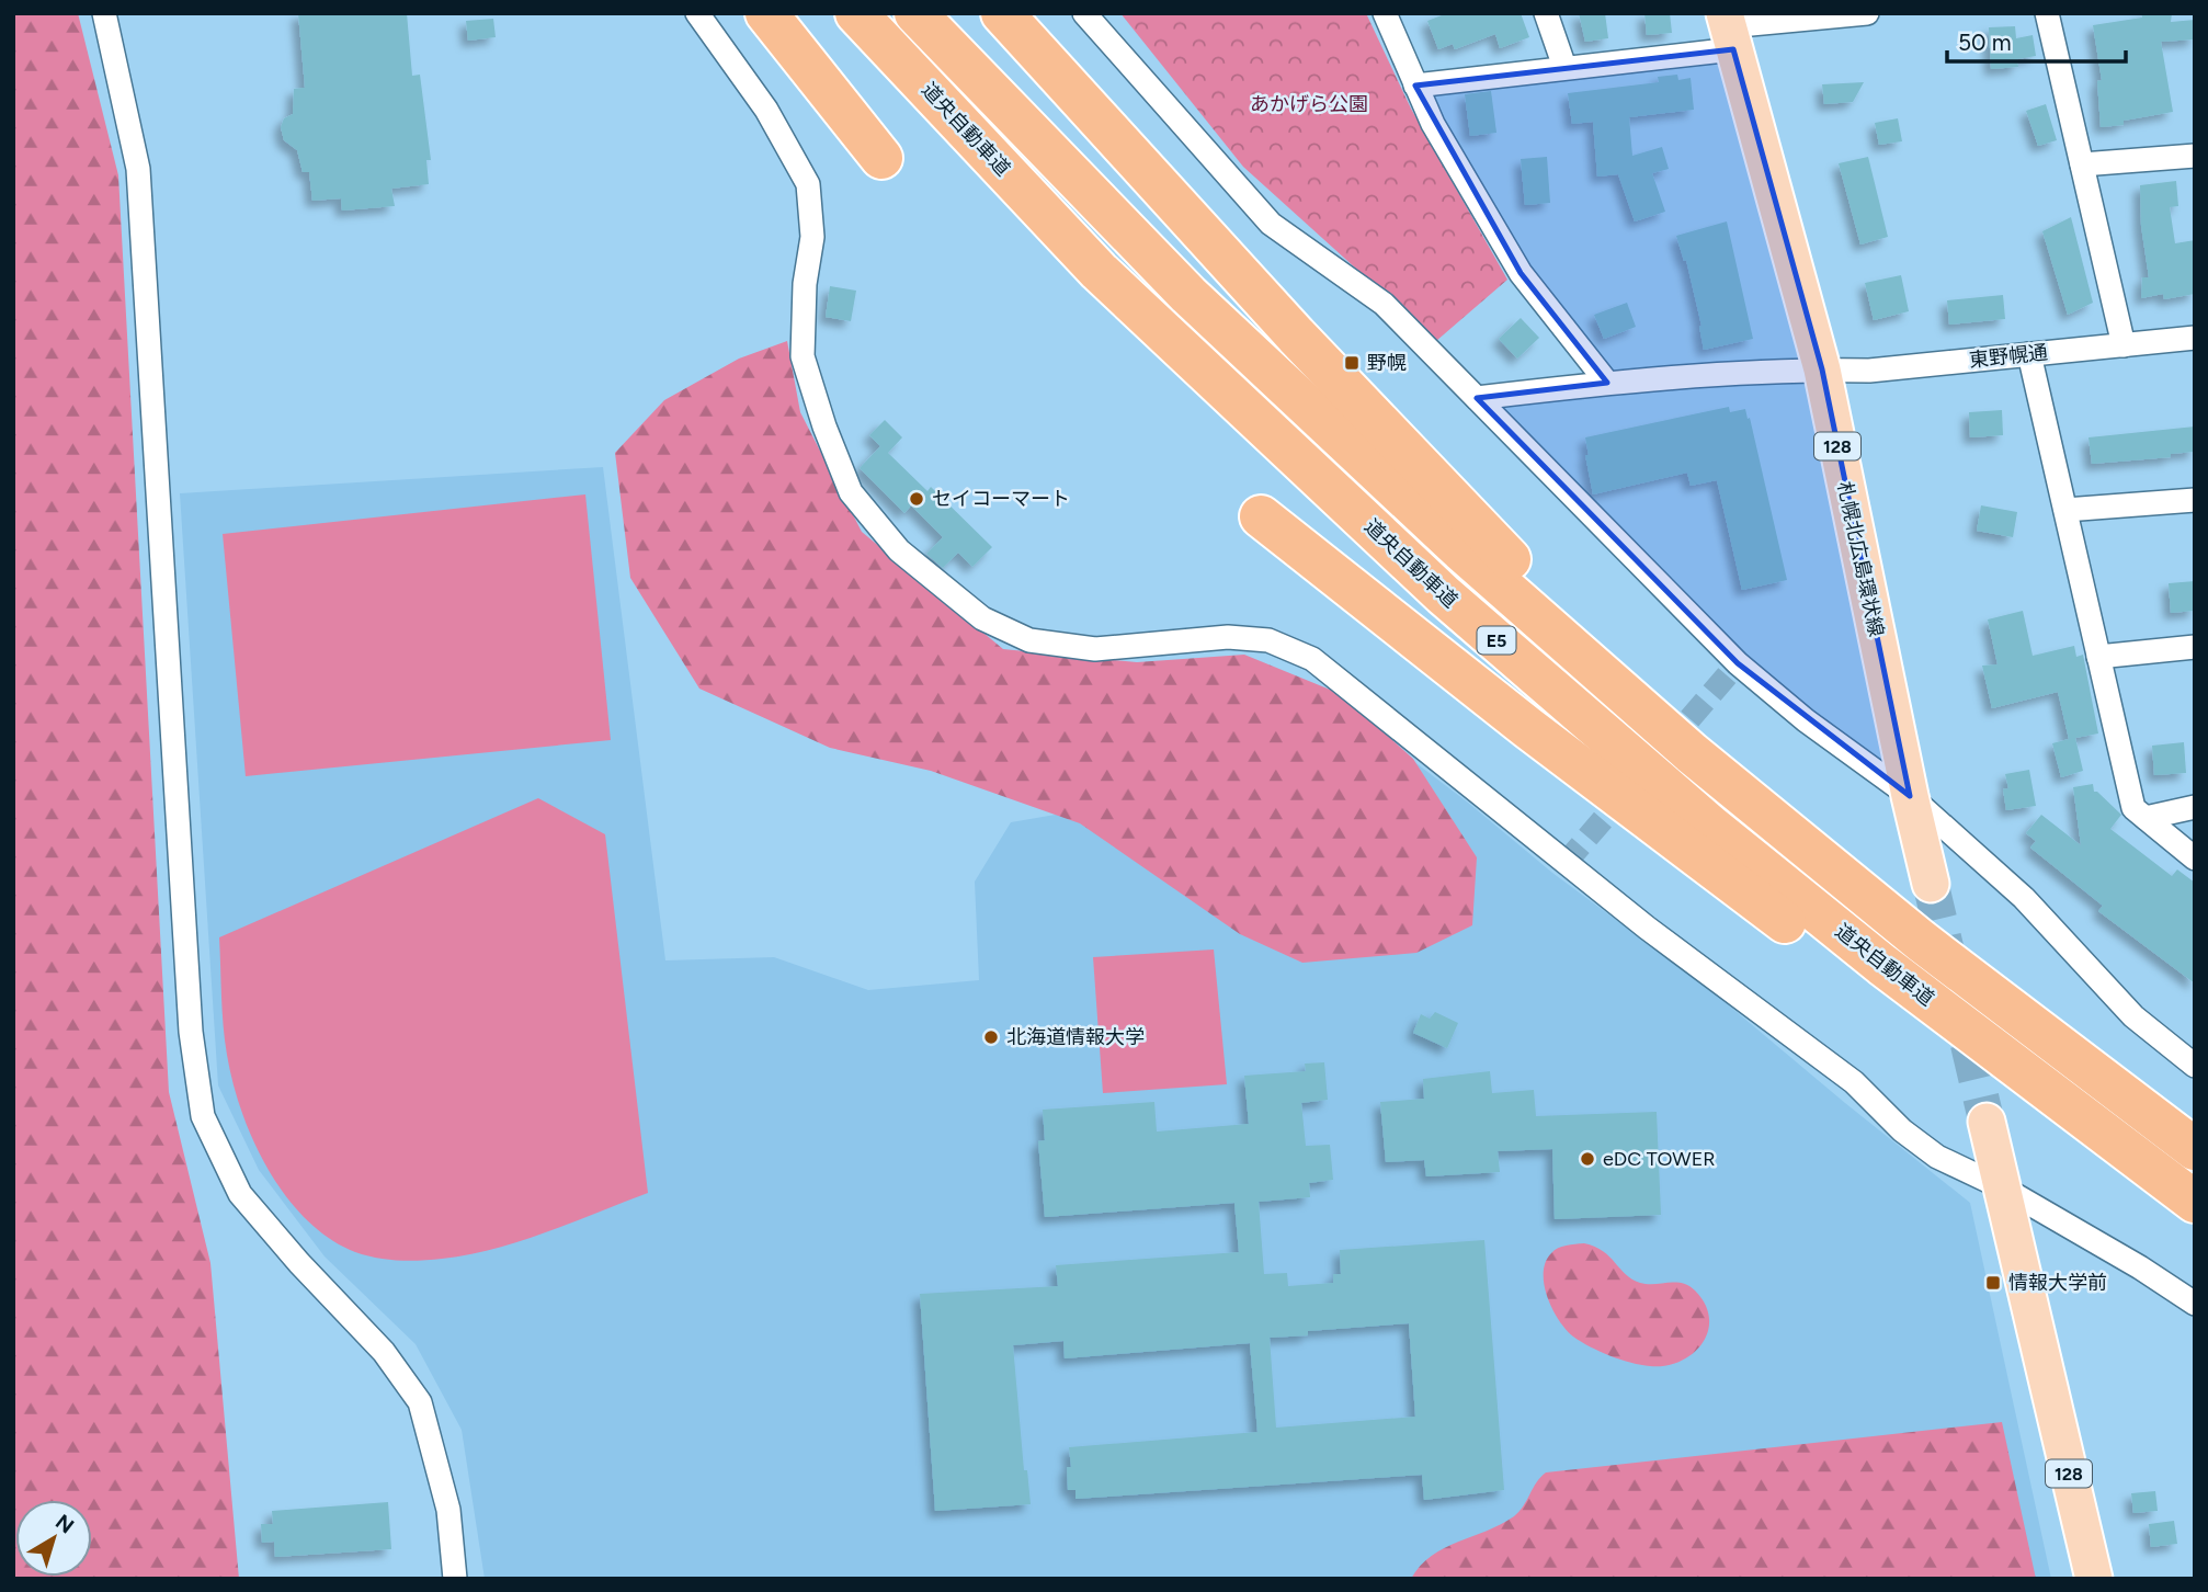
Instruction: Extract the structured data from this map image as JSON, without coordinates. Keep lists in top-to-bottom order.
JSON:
{
  "streets": {
    "highway": ["道央自動車道", "E5"],
    "main road": ["128", "札幌北広島環状線"],
    "street": ["東野幌通"]
  },
  "crossings": [
    ["東野幌通", "札幌北広島環状線"]
  ],
  "parks": ["あかげら公園"],
  "places": {
    "transit": ["野幌", "情報大学前"],
    "other": ["セイコーマート", "北海道情報大学", "eDC TOWER"]
  },
  "scale_bar": "50 m",
  "north": "top right"
}
